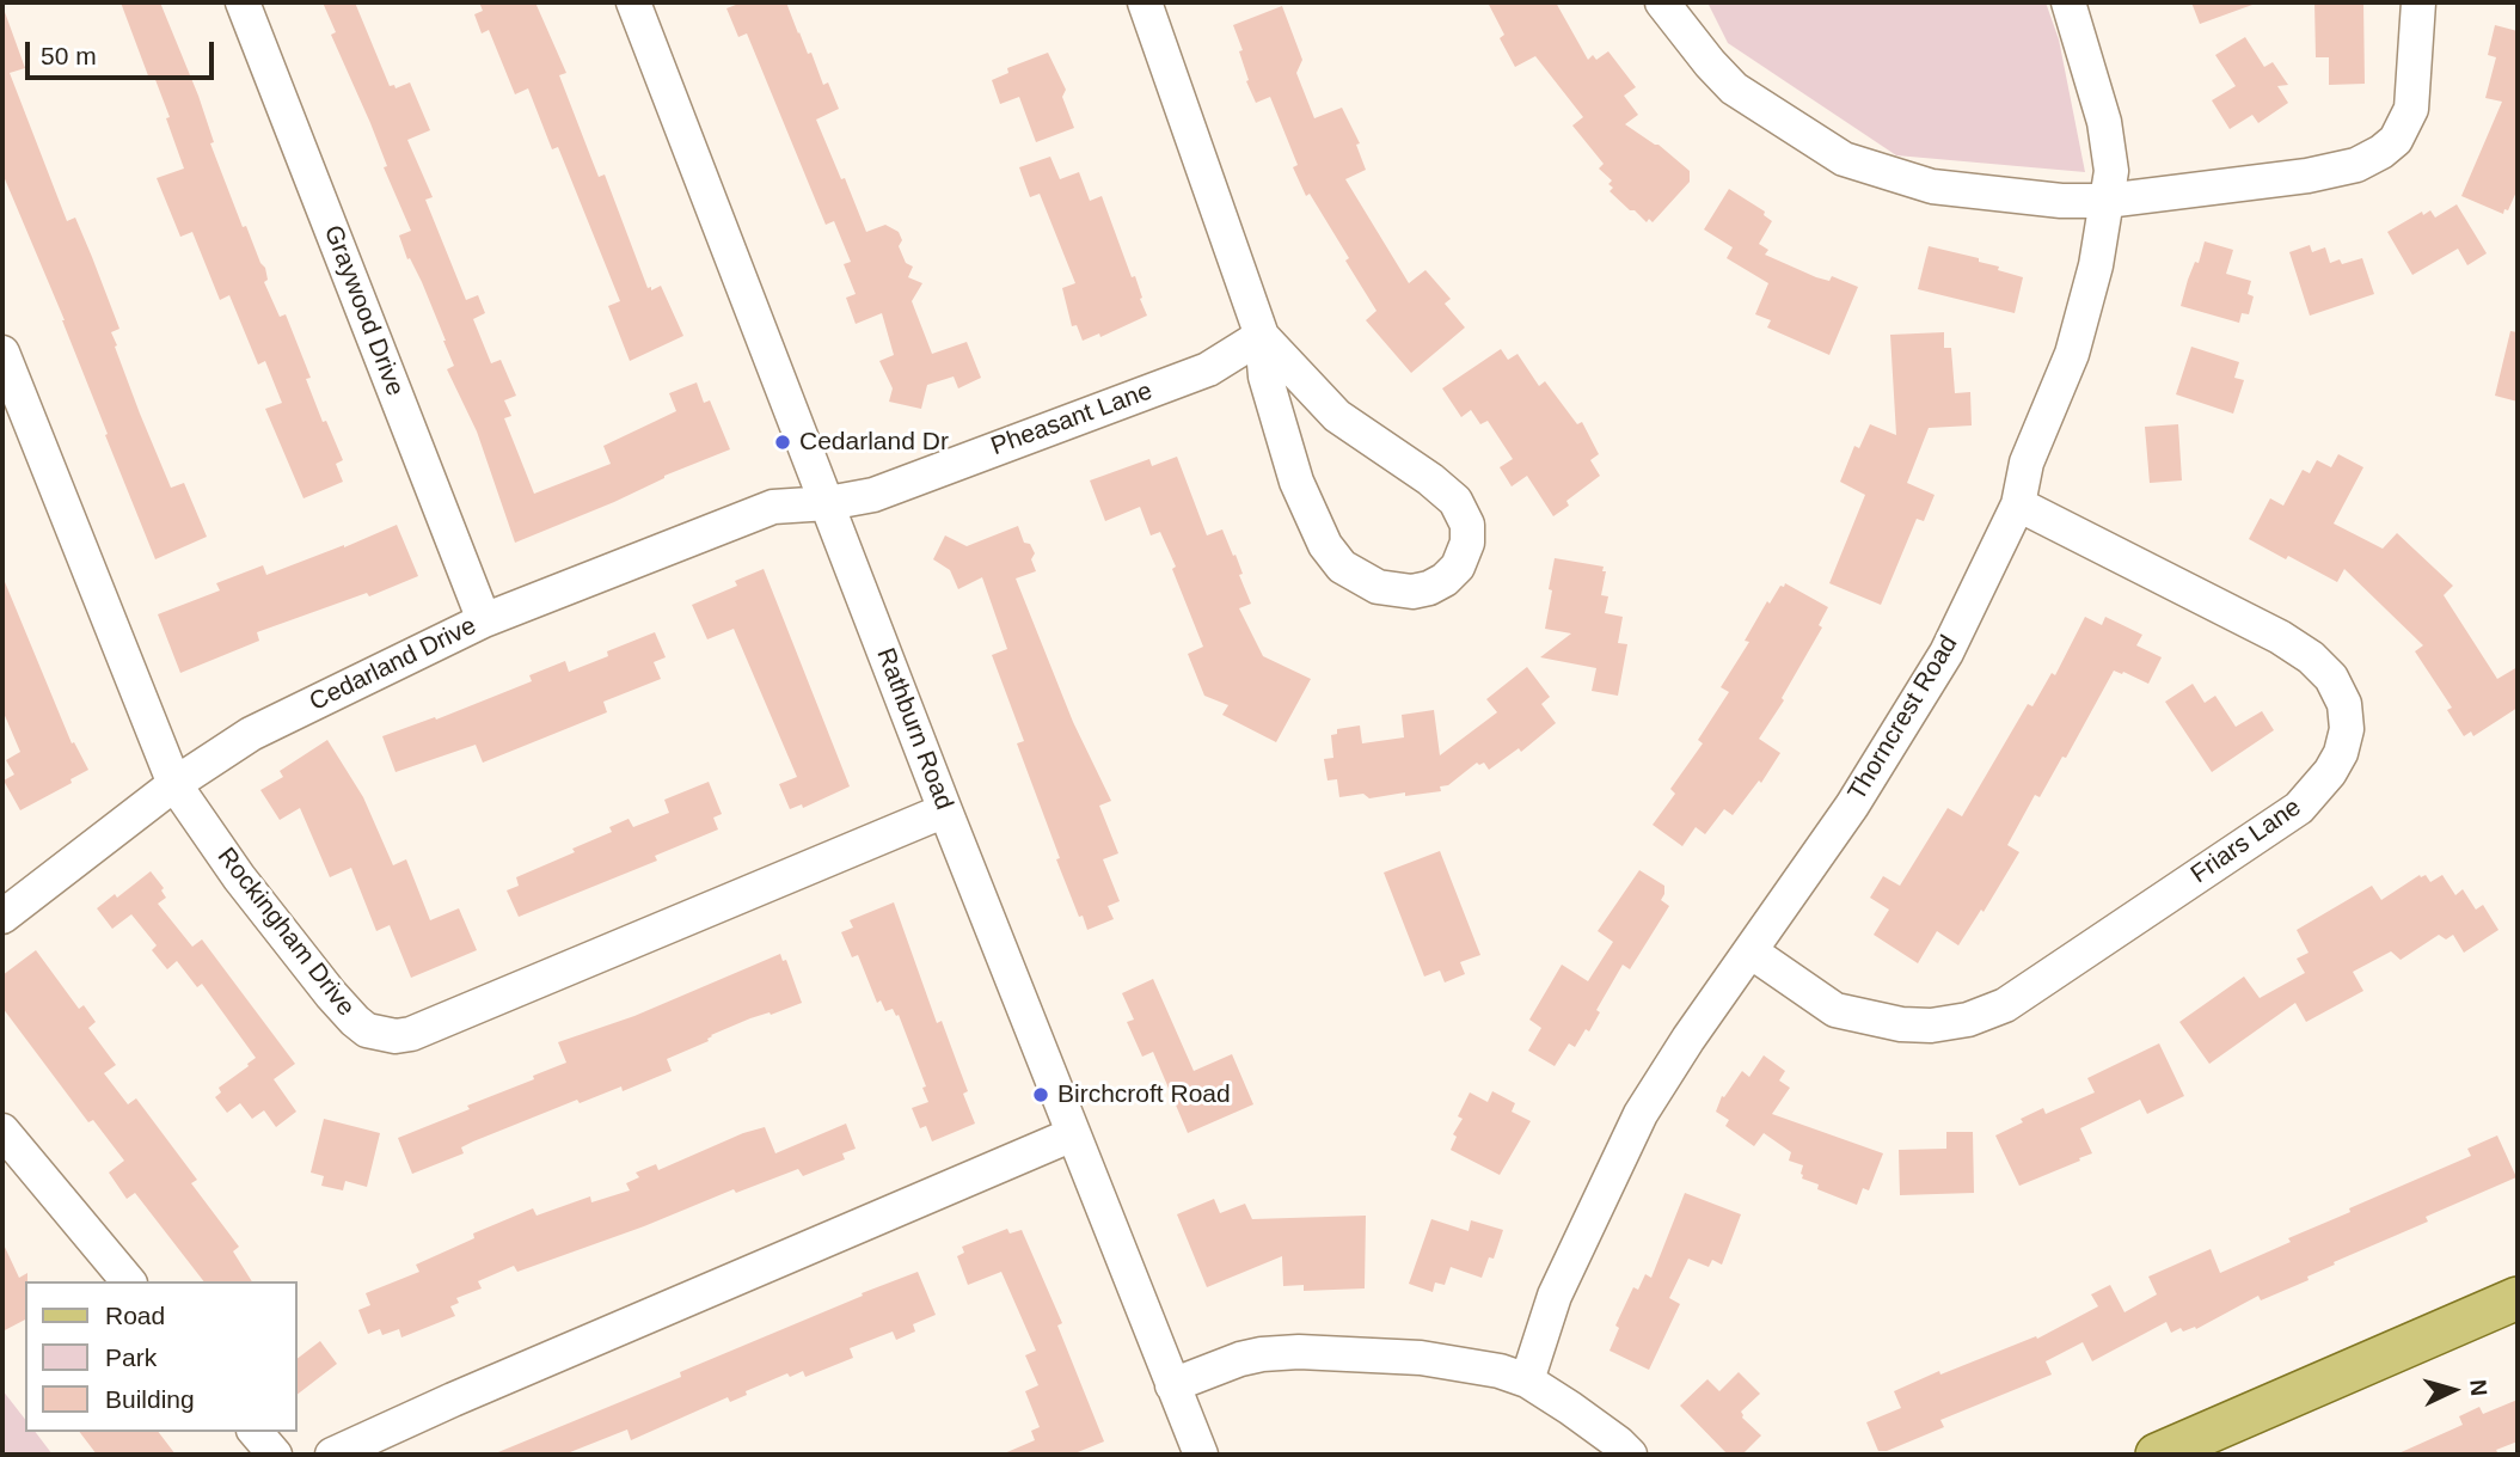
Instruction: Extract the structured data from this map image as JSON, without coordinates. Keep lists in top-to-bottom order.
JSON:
{
  "streets": {
    "street": [
      "Graywood Drive",
      "Pheasant Lane",
      "Cedarland Drive",
      "Thorncrest Road",
      "Rathburn Road",
      "Friars Lane",
      "Rockingham Drive"
    ]
  },
  "crossings": [
    ["Graywood Drive", "Cedarland Drive"],
    ["Pheasant Lane", "Cedarland Drive"],
    ["Pheasant Lane", "Rathburn Road"],
    ["Cedarland Drive", "Rathburn Road"],
    ["Cedarland Drive", "Rockingham Drive"],
    ["Thorncrest Road", "Friars Lane"],
    ["Rathburn Road", "Rockingham Drive"]
  ],
  "places": ["Cedarland Dr", "Birchcroft Road"],
  "legend": ["Road", "Park", "Building"],
  "scale_bar": "50 m",
  "north": "right"
}
